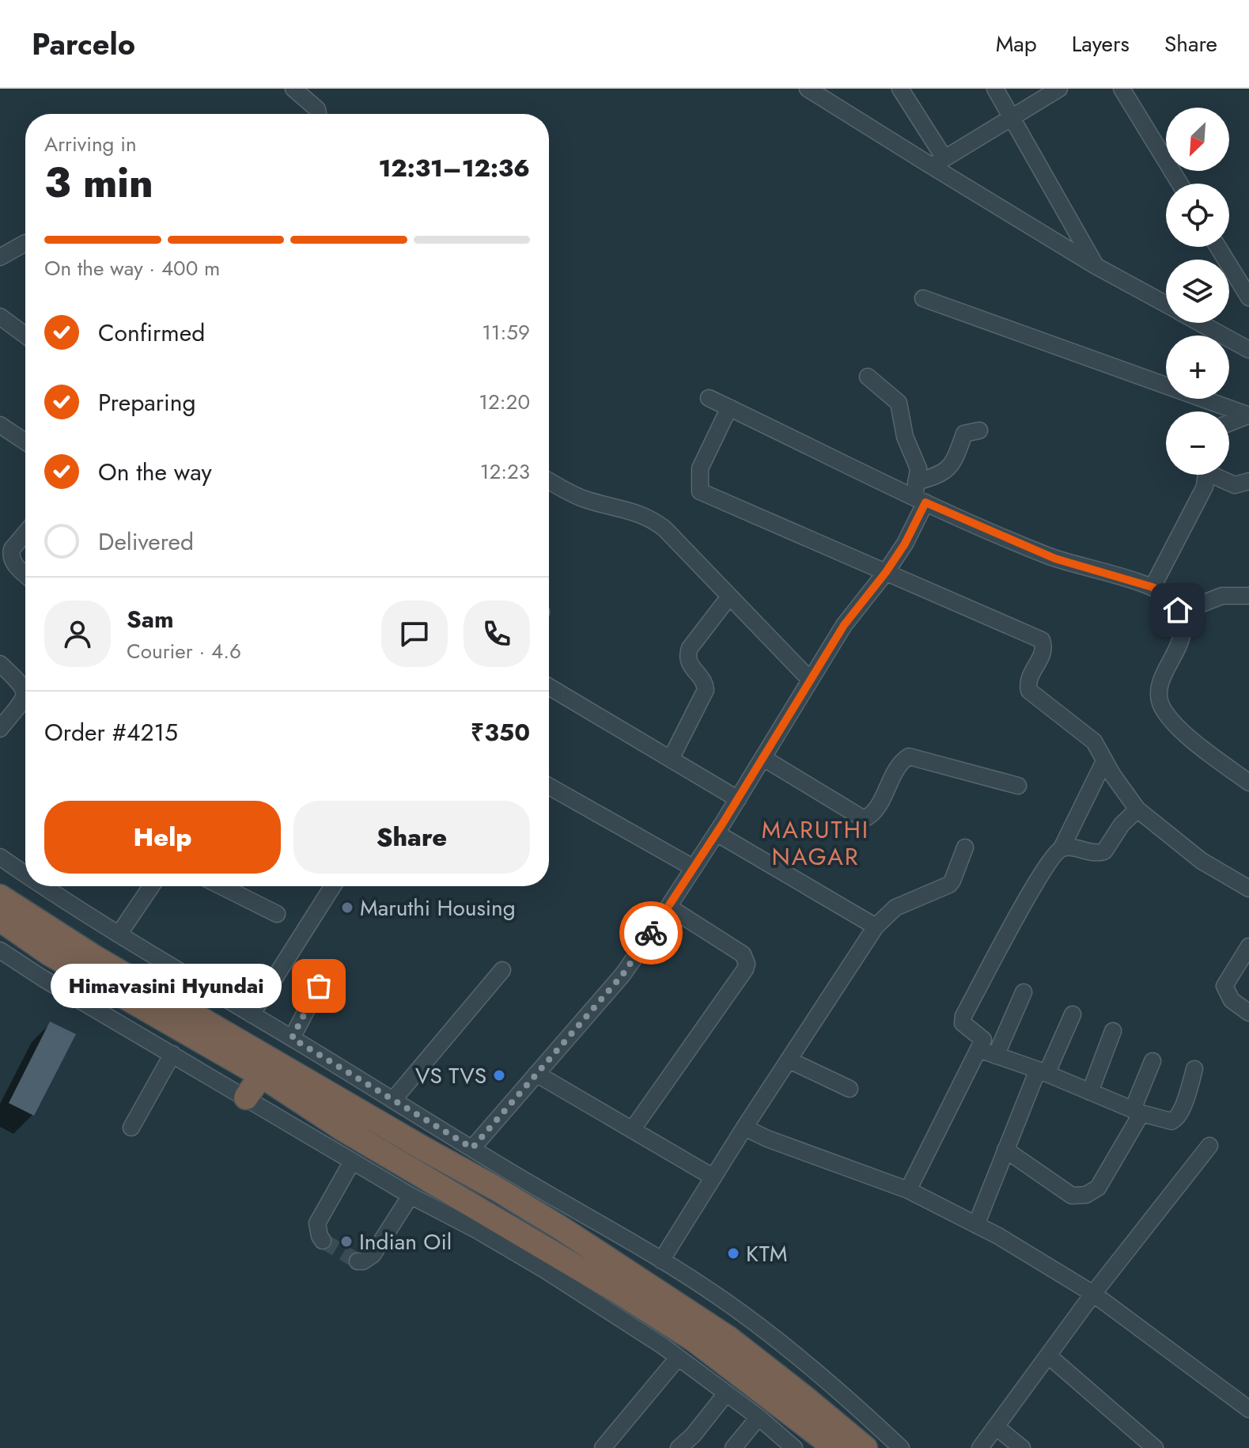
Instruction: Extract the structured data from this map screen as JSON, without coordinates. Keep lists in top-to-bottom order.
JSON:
{
  "districts": ["MARUTHI NAGAR"],
  "places": [
    "Maruthi Housing",
    "Himavasini Hyundai",
    "VS TVS",
    "Indian Oil",
    "KTM"
  ],
  "north": "bottom left",
  "page": {
    "header": "Parcelo",
    "nav": ["Map", "Layers", "Share"],
    "map_buttons": ["+", "−"],
    "heading": ["3 min", "Arriving in", "12:31–12:36"],
    "panel": [
      "Sam",
      "Courier · 4.6",
      "Order #4215",
      "₹350"
    ],
    "bar": "On the way · 400 m",
    "list": [
      ["Confirmed", "11:59"],
      ["Preparing", "12:20"],
      ["On the way", "12:23"],
      "Delivered"
    ],
    "buttons": ["Help", "Share"],
    "bubble": "Himavasini Hyundai"
  }
}
